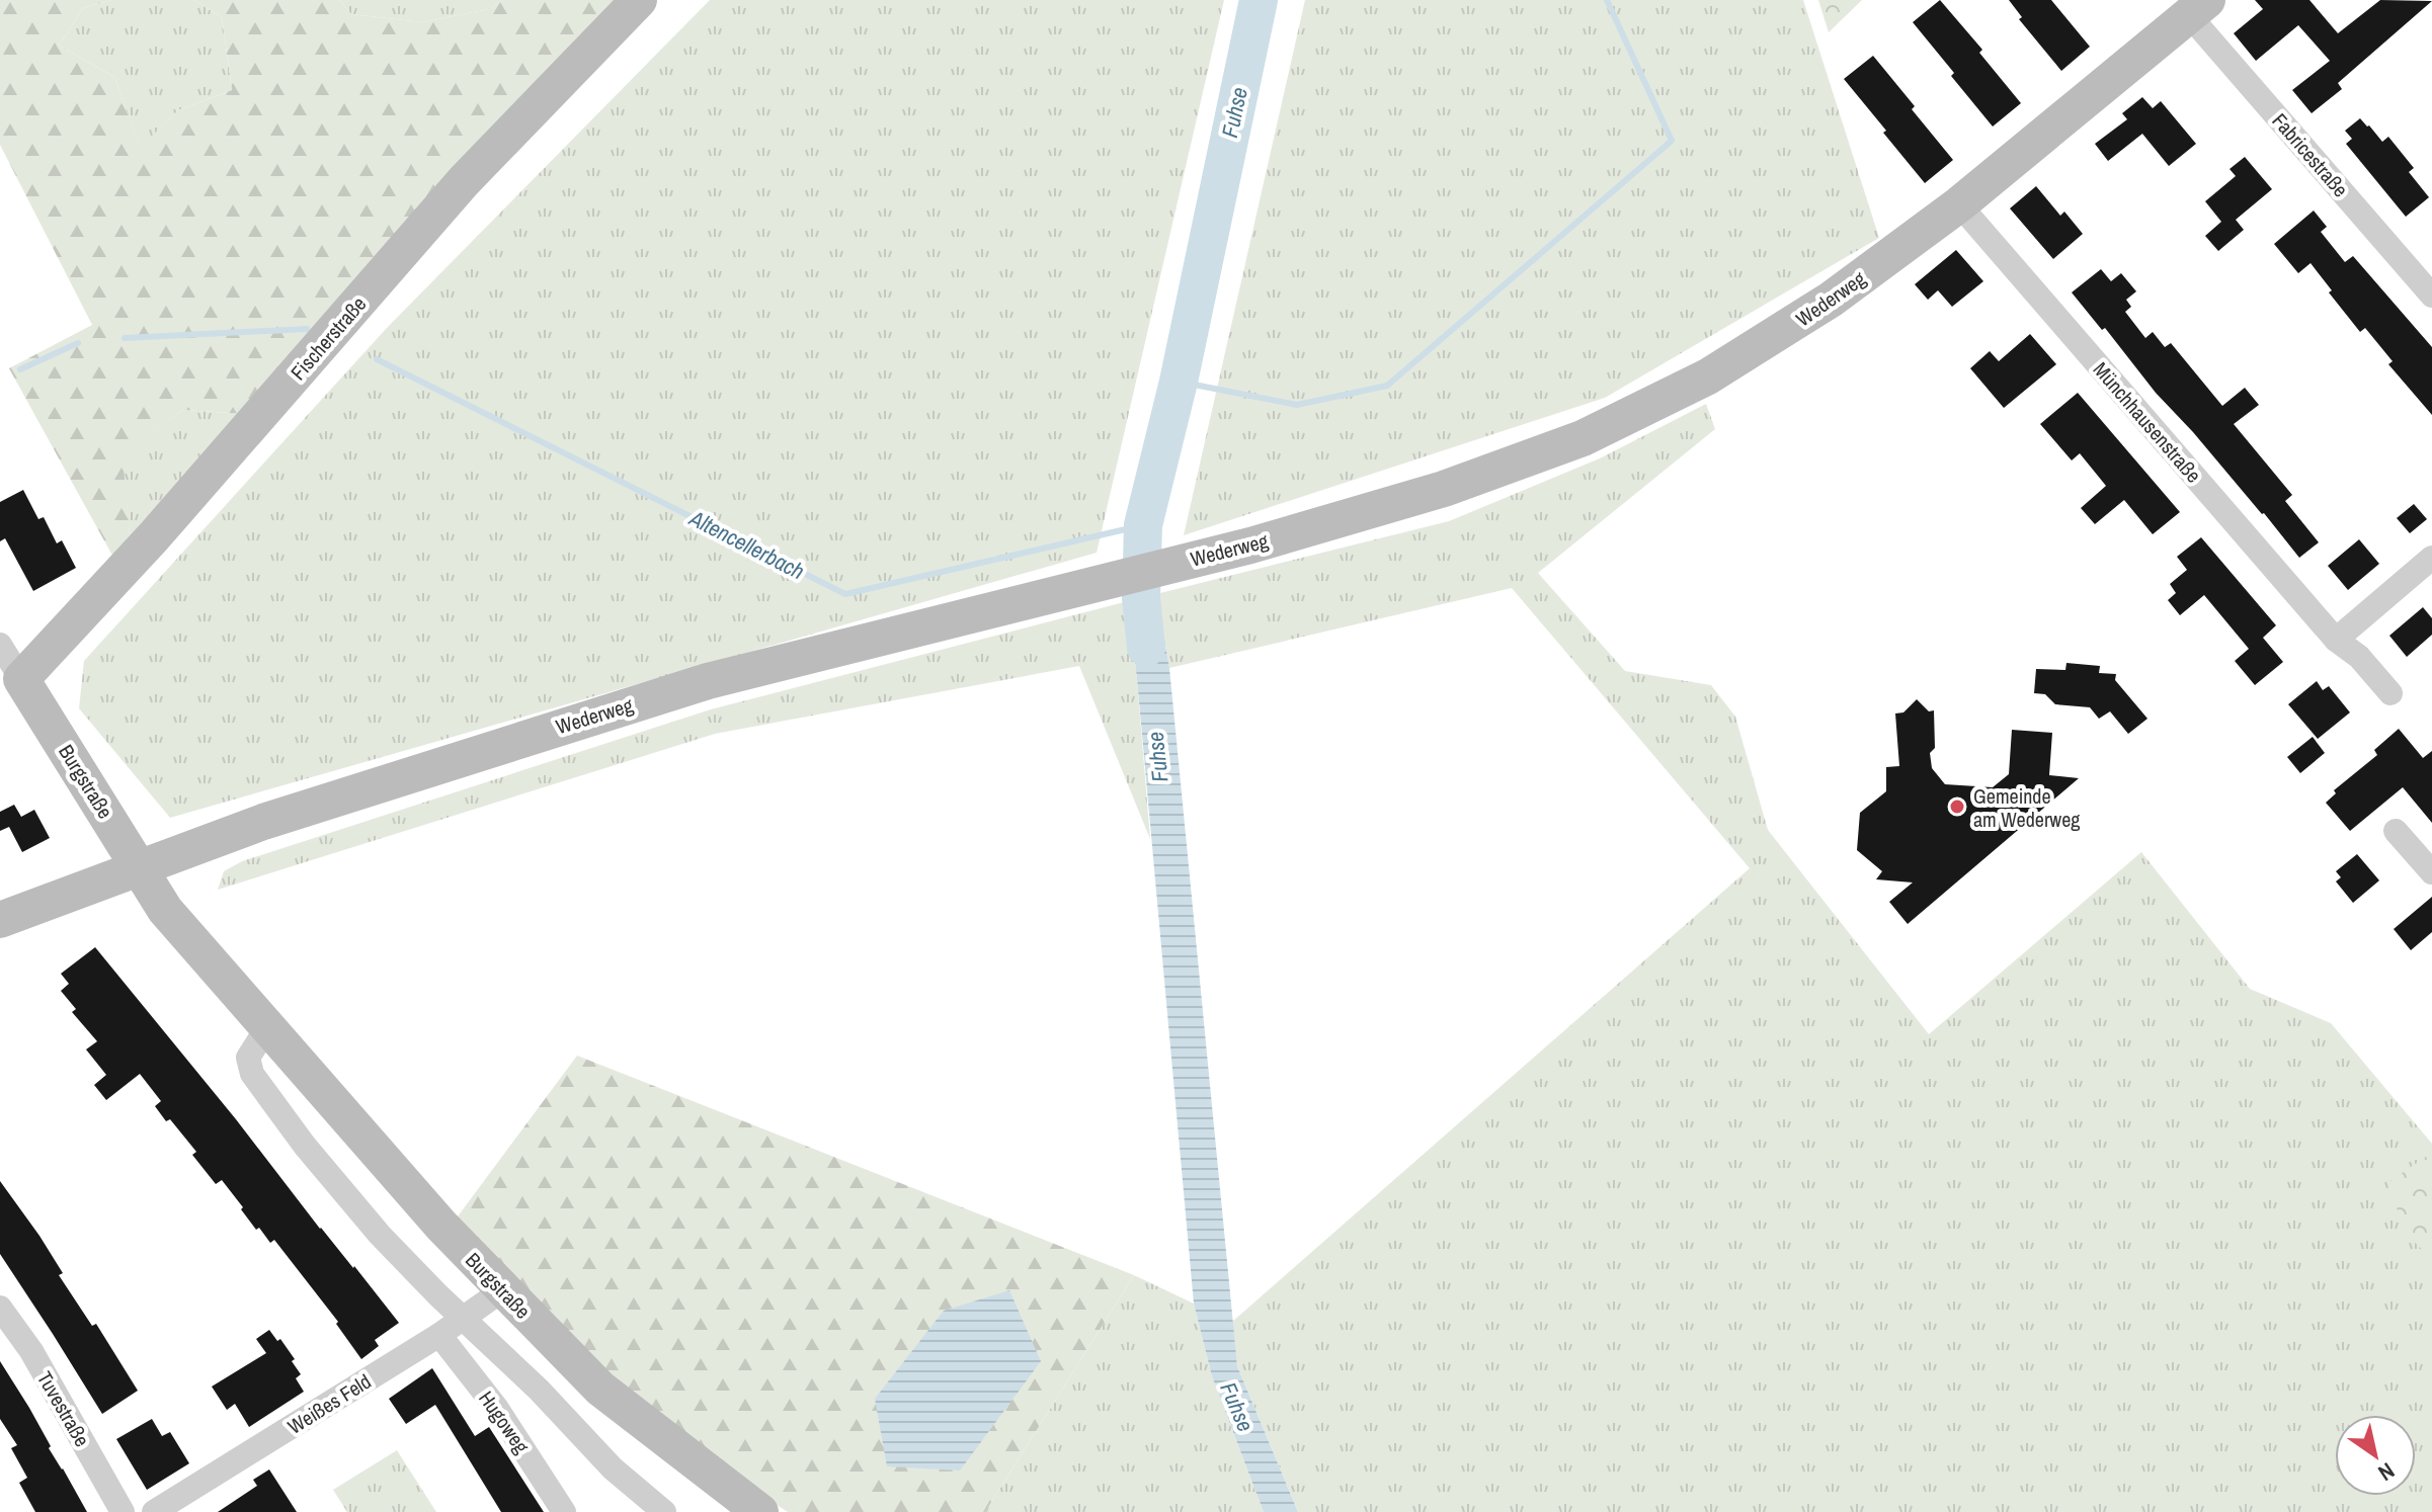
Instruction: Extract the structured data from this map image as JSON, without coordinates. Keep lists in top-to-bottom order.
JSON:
{
  "streets": {
    "main road": ["Wederweg", "Fischerstraße", "Burgstraße"],
    "street": [
      "Fabricestraße",
      "Münchhausenstraße",
      "Weißes Feld",
      "Tuvestraße",
      "Hugoweg"
    ]
  },
  "crossings": [
    ["Fabricestraße", "Wederweg"],
    ["Wederweg", "Münchhausenstraße"],
    ["Wederweg", "Burgstraße"],
    ["Fischerstraße", "Burgstraße"],
    ["Burgstraße", "Weißes Feld"],
    ["Weißes Feld", "Hugoweg"]
  ],
  "water": ["Fuhse", "Altencellerbach"],
  "places": ["Gemeinde am Wederweg"],
  "north": "bottom right"
}
